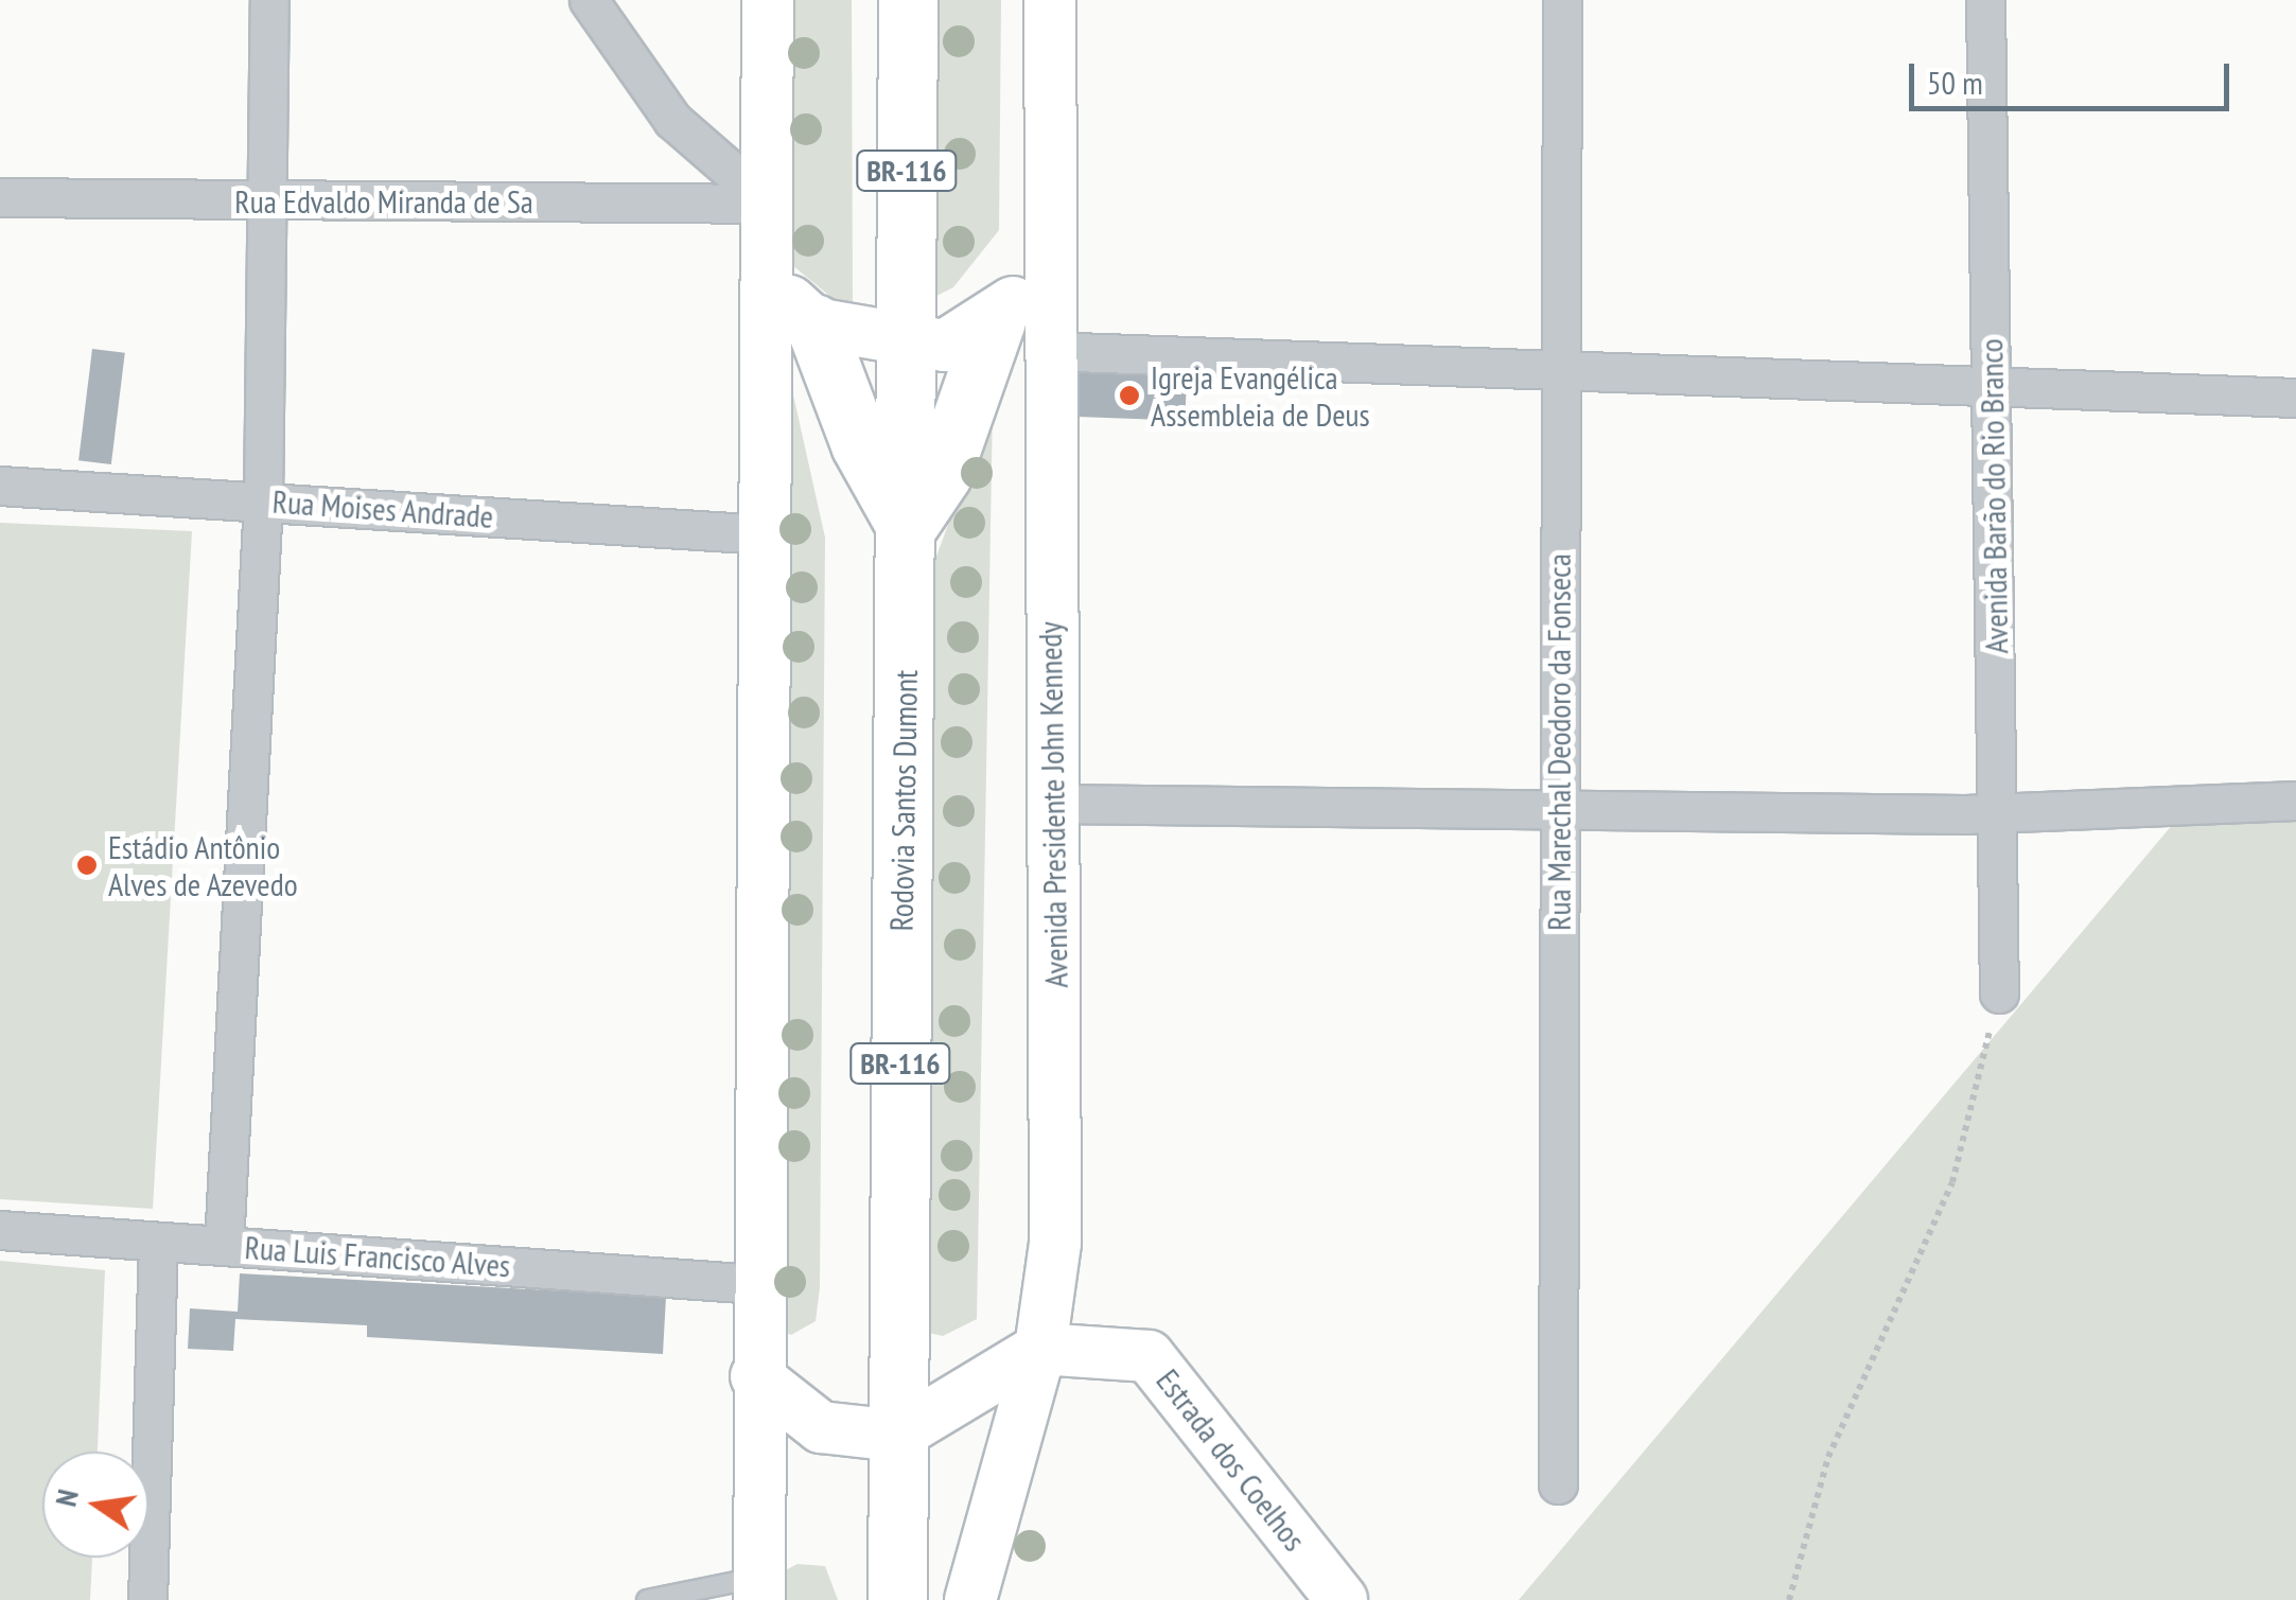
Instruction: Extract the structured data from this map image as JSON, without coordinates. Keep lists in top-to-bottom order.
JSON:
{
  "streets": {
    "highway": ["BR-116", "Rodovia Santos Dumont"],
    "street": [
      "Rua Edvaldo Miranda de Sa",
      "Avenida Barão do Rio Branco",
      "Rua Moises Andrade",
      "Rua Marechal Deodoro da Fonseca",
      "Avenida Presidente John Kennedy",
      "Rua Luis Francisco Alves",
      "Estrada dos Coelhos"
    ]
  },
  "crossings": [
    ["Avenida Presidente John Kennedy", "Estrada dos Coelhos"]
  ],
  "places": ["Igreja Evangélica Assembleia de Deus", "Estádio Antônio Alves de Azevedo"],
  "scale_bar": "50 m",
  "north": "left"
}
